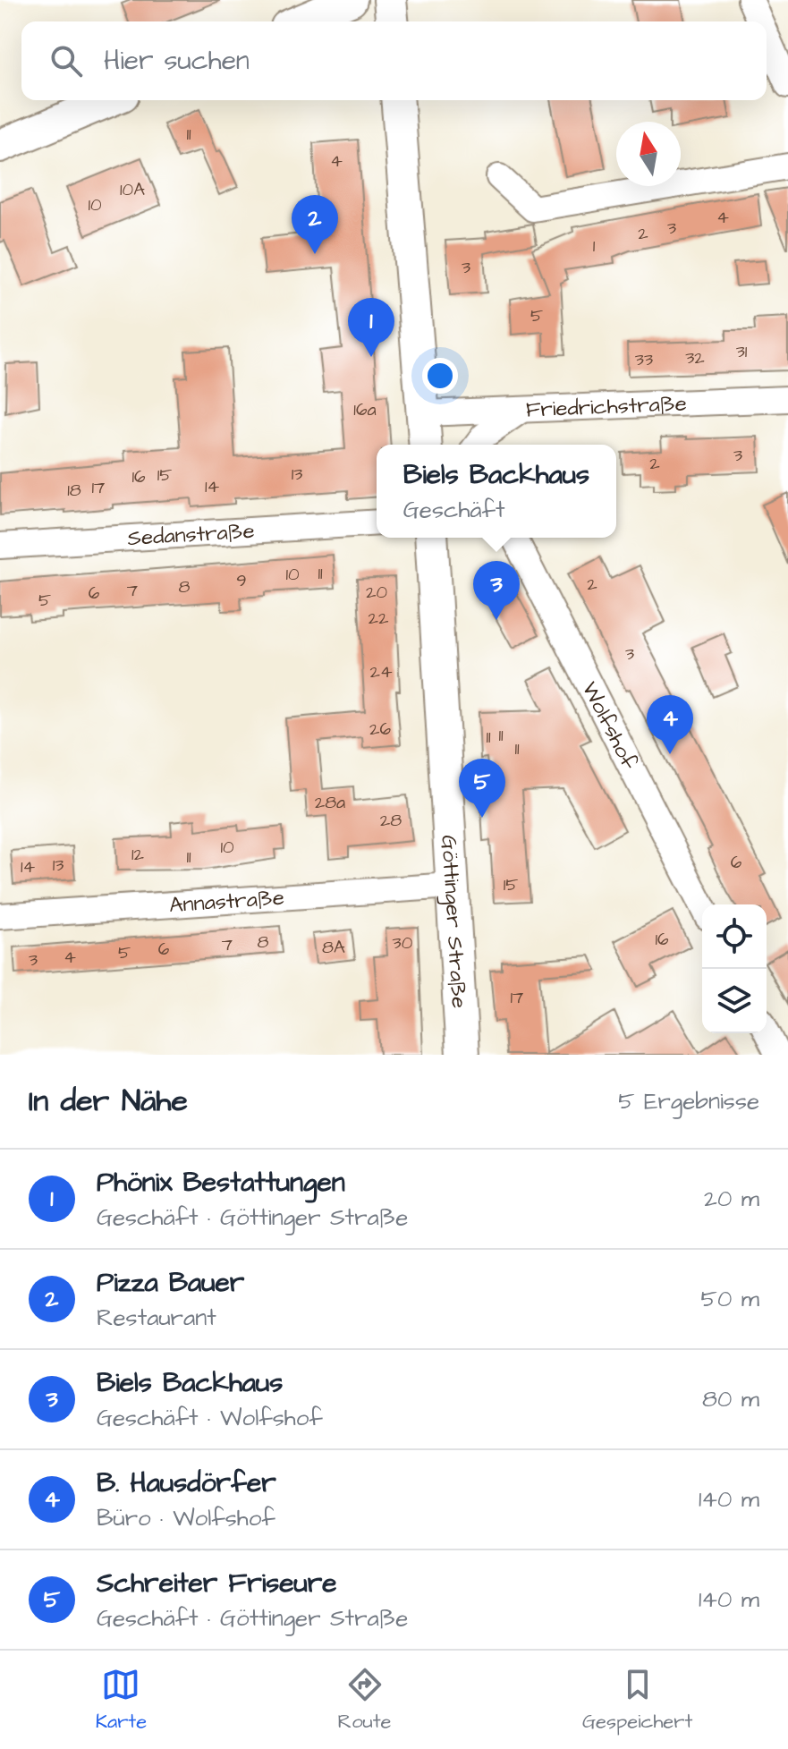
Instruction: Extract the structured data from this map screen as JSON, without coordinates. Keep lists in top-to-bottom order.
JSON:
{
  "streets": {
    "main road": ["Göttinger Straße"],
    "street": [
      "Friedrichstraße",
      "Sedanstraße",
      "Wolfshof",
      "Annastraße"
    ]
  },
  "crossings": [
    ["Annastraße", "Göttinger Straße"]
  ],
  "house_numbers": [
    "11",
    "4",
    "10A",
    "10",
    "4",
    "3",
    "2",
    "1",
    "3",
    "5",
    "31",
    "32",
    "33",
    "16a",
    "3",
    "2",
    "13",
    "15",
    "16",
    "14",
    "17",
    "18",
    "11",
    "10",
    "9",
    "2",
    "8",
    "7",
    "20",
    "6",
    "5",
    "22",
    "3",
    "24",
    "26",
    "11",
    "11",
    "11",
    "28a",
    "28",
    "10",
    "12",
    "11",
    "6",
    "13",
    "14",
    "15",
    "16",
    "8",
    "30",
    "7",
    "8A",
    "6",
    "5",
    "4",
    "3",
    "17"
  ],
  "north": "top",
  "page": {
    "search": "Hier suchen",
    "pins": [
      "2",
      "1",
      "3",
      "4",
      "5"
    ],
    "popup": ["Biels Backhaus", "Geschäft"],
    "heading": ["In der Nähe", "5 Ergebnisse"],
    "list": [
      {
        "mark": "1",
        "name": "Phönix Bestattungen",
        "note": "Geschäft · Göttinger Straße",
        "value": "20 m"
      },
      {
        "mark": "2",
        "name": "Pizza Bauer",
        "note": "Restaurant",
        "value": "50 m"
      },
      {
        "mark": "3",
        "name": "Biels Backhaus",
        "note": "Geschäft · Wolfshof",
        "value": "80 m"
      },
      {
        "mark": "4",
        "name": "B. Hausdörfer",
        "note": "Büro · Wolfshof",
        "value": "140 m"
      },
      {
        "mark": "5",
        "name": "Schreiter Friseure",
        "note": "Geschäft · Göttinger Straße",
        "value": "140 m"
      }
    ],
    "nav": ["Karte", "Route", "Gespeichert"]
  }
}
